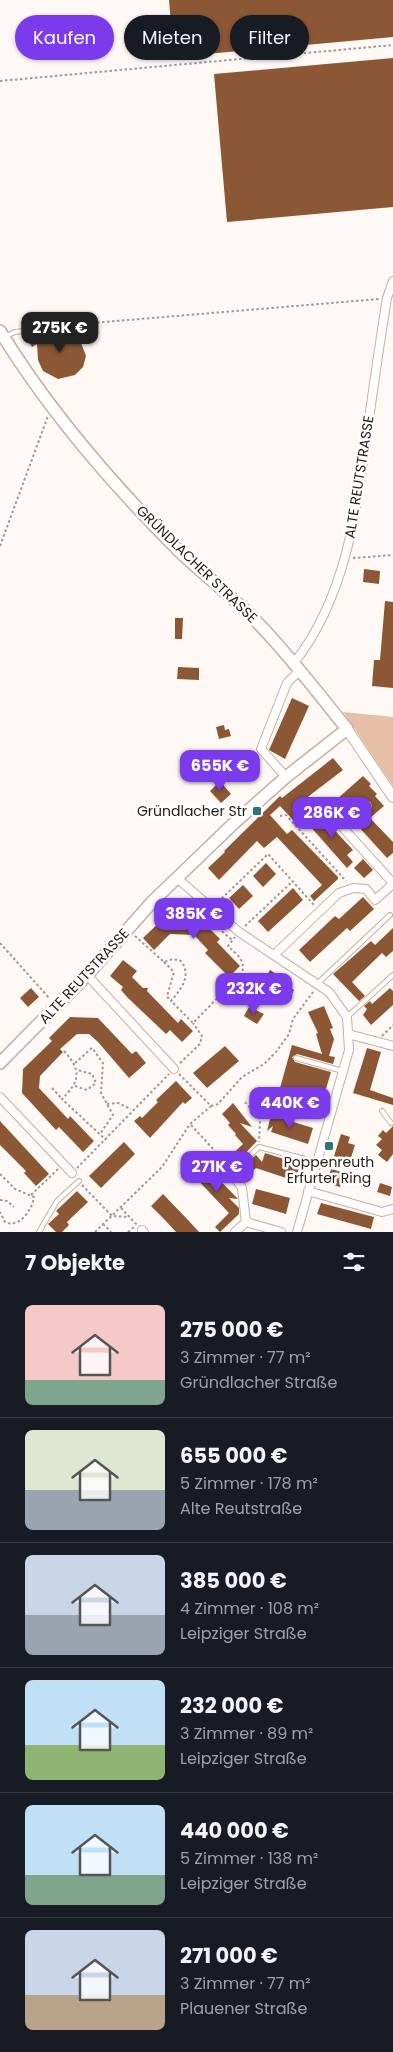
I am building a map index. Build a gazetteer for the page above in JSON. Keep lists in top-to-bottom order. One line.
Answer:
{"streets":{"main road":["ALTE REUTSTRASSE","GRÜNDLACHER STRASSE"]},"crossings":[["ALTE REUTSTRASSE","GRÜNDLACHER STRASSE"]],"places":{"transit":["Gründlacher Str","Poppenreuth Erfurter Ring"]},"page":{"chip":["Kaufen","Mieten","Filter"],"price":["275K €","655K €","286K €","385K €","232K €","440K €","271K €"],"heading":"7 Objekte","list":[{"name":"275 000 €","note":"3 Zimmer · 77 m² · Gründlacher Straße"},{"name":"655 000 €","note":"5 Zimmer · 178 m² · Alte Reutstraße"},{"name":"385 000 €","note":"4 Zimmer · 108 m² · Leipziger Straße"},{"name":"232 000 €","note":"3 Zimmer · 89 m² · Leipziger Straße"},{"name":"440 000 €","note":"5 Zimmer · 138 m² · Leipziger Straße"},{"name":"271 000 €","note":"3 Zimmer · 77 m² · Plauener Straße"}]}}
